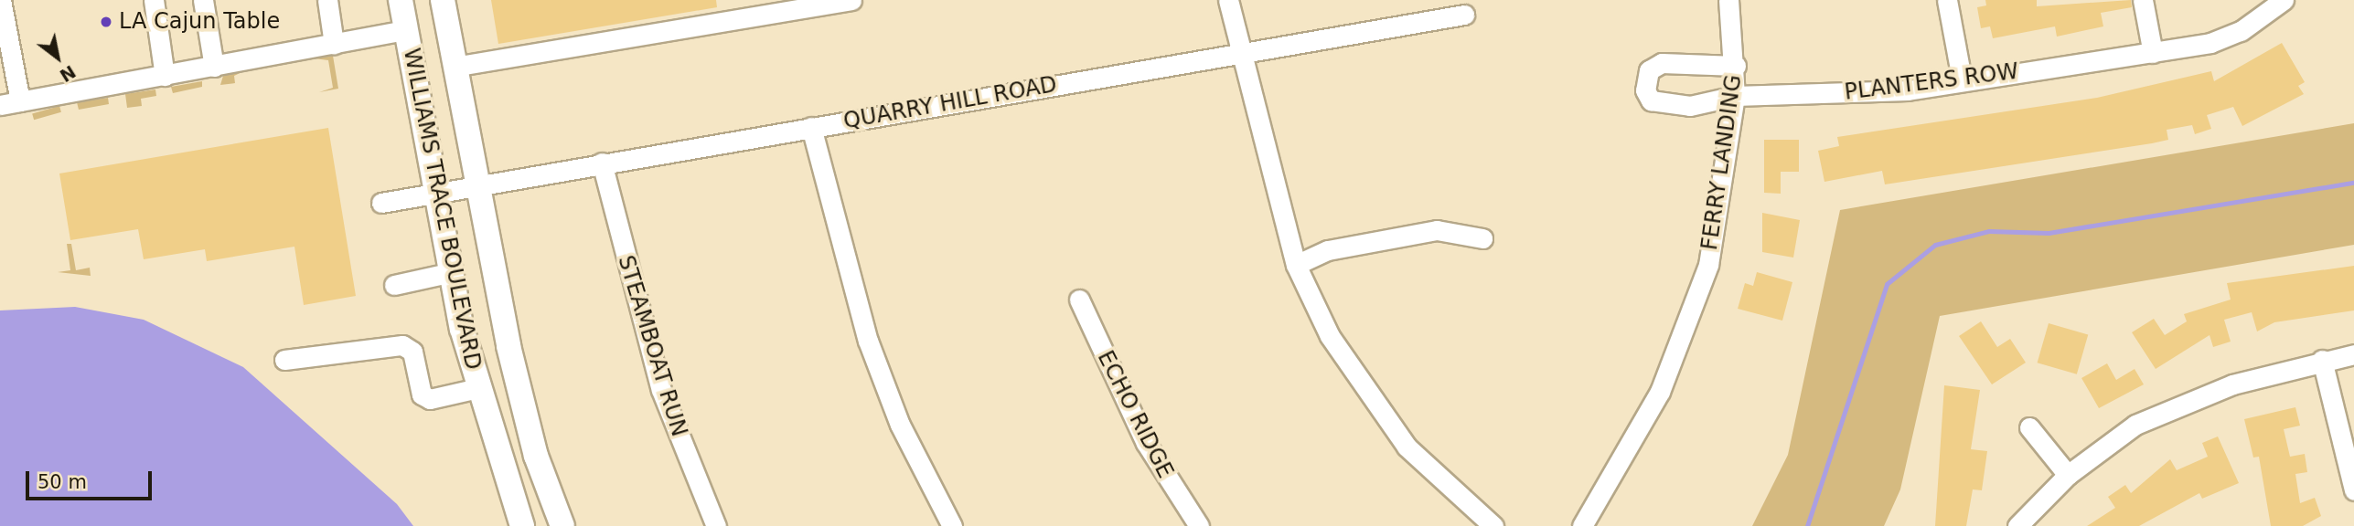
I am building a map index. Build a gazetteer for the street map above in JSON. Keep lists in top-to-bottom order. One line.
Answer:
{"streets":{"main road":["WILLIAMS TRACE BOULEVARD"],"street":["PLANTERS ROW","QUARRY HILL ROAD","FERRY LANDING","STEAMBOAT RUN","ECHO RIDGE"]},"crossings":[["PLANTERS ROW","FERRY LANDING"],["QUARRY HILL ROAD","WILLIAMS TRACE BOULEVARD"],["QUARRY HILL ROAD","STEAMBOAT RUN"]],"places":["LA Cajun Table"],"scale_bar":"50 m","north":"bottom right"}
